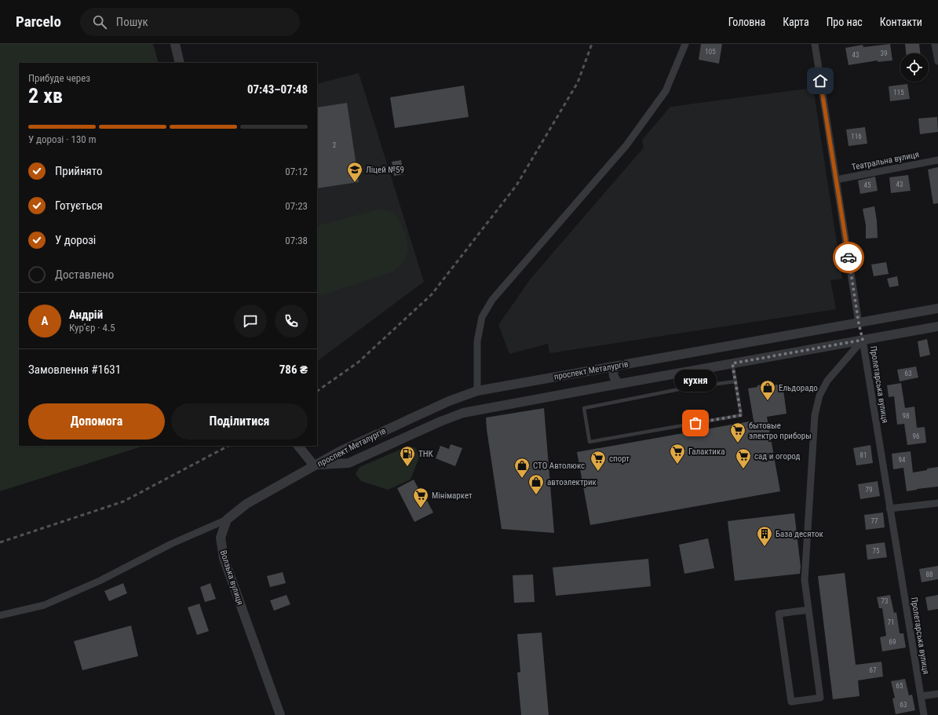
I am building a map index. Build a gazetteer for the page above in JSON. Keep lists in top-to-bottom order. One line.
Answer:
{"streets":{"street":["Театральна вулиця","проспект Металургів","Пролетарська вулиця","Волзька вулиця"]},"crossings":[["проспект Металургів","Пролетарська вулиця"]],"places":{"school or university":["Ліцей №59"],"shop":["Ельдорадо","СТО Автолюкс","автоэлектрик"],"other":["кухня"],"supermarket":["бытовые электро приборы","Галактика","сад и огород","спорт","Мінімаркет"],"fuel station":["ТНК"],"building":["База десяток"]},"house_numbers":["105","39","43","115","116","2","43","45","63","98","96","81","94","79","77","75","88","73","71","69","67","65","63"],"page":{"header":"Parcelo","search":"Пошук","nav":["Головна","Карта","Про нас","Контакти"],"heading":["2 хв","Прибуде через","07:43–07:48"],"panel":["Андрій","Кур’єр · 4.5","Замовлення #1631","786 ₴"],"bar":"У дорозі · 130 m","list":[["Прийнято","07:12"],["Готується","07:23"],["У дорозі","07:38"],"Доставлено"],"round":"А","bubble":"кухня","buttons":["Допомога","Поділитися"]}}
